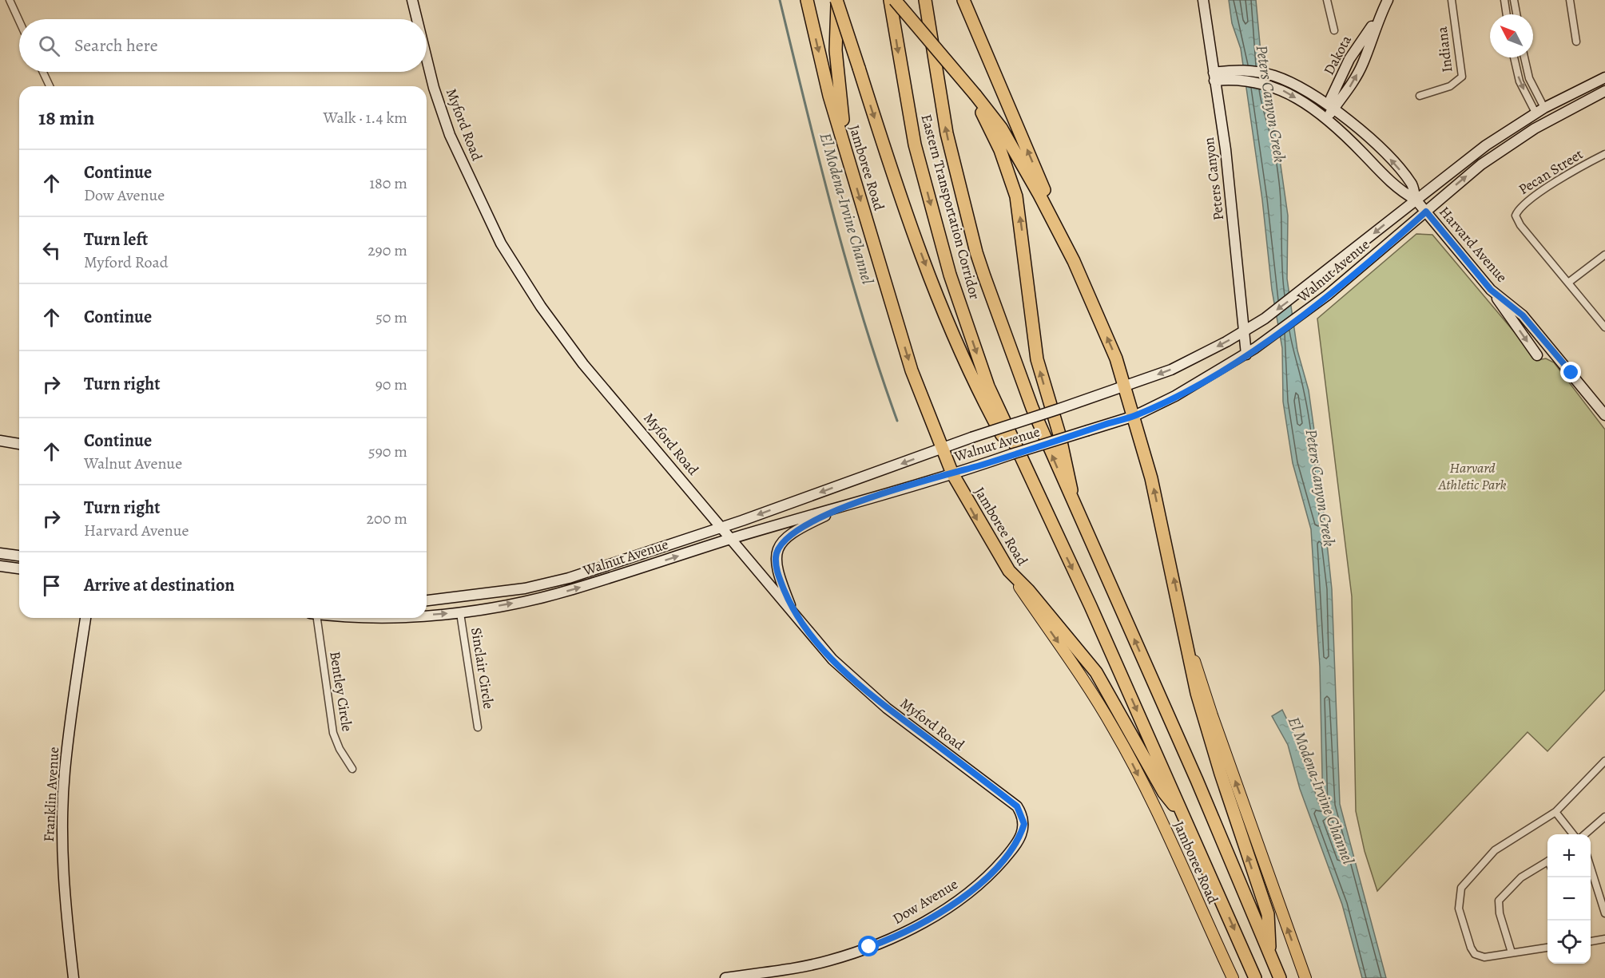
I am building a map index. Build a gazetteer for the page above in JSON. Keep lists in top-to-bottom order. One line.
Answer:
{"streets":{"highway":["Jamboree Road","Eastern Transportation Corridor"],"main road":["Dakota","Myford Road","Peters Canyon","Harvard Avenue","Walnut Avenue","Franklin Avenue","Dow Avenue"],"street":["Indiana","Pecan Street","Sinclair Circle","Bentley Circle"]},"crossings":[["Dakota","Harvard Avenue"],["Myford Road","Walnut Avenue"],["Myford Road","Dow Avenue"],["Jamboree Road","Eastern Transportation Corridor"],["Jamboree Road","Walnut Avenue"],["Peters Canyon","Harvard Avenue"],["Peters Canyon","Walnut Avenue"],["Harvard Avenue","Walnut Avenue"],["Walnut Avenue","Sinclair Circle"]],"water":["Peters Canyon Creek","El Modena-Irvine Channel"],"parks":["Harvard Athletic Park"],"north":"top left","page":{"search":"Search here","heading":["18 min","Walk · 1.4 km"],"list":[["Continue","Dow Avenue","180 m"],["Turn left","Myford Road","290 m"],["Continue","50 m"],["Turn right","90 m"],["Continue","Walnut Avenue","590 m"],["Turn right","Harvard Avenue","200 m"],"Arrive at destination"],"map_buttons":["+","−"]}}
